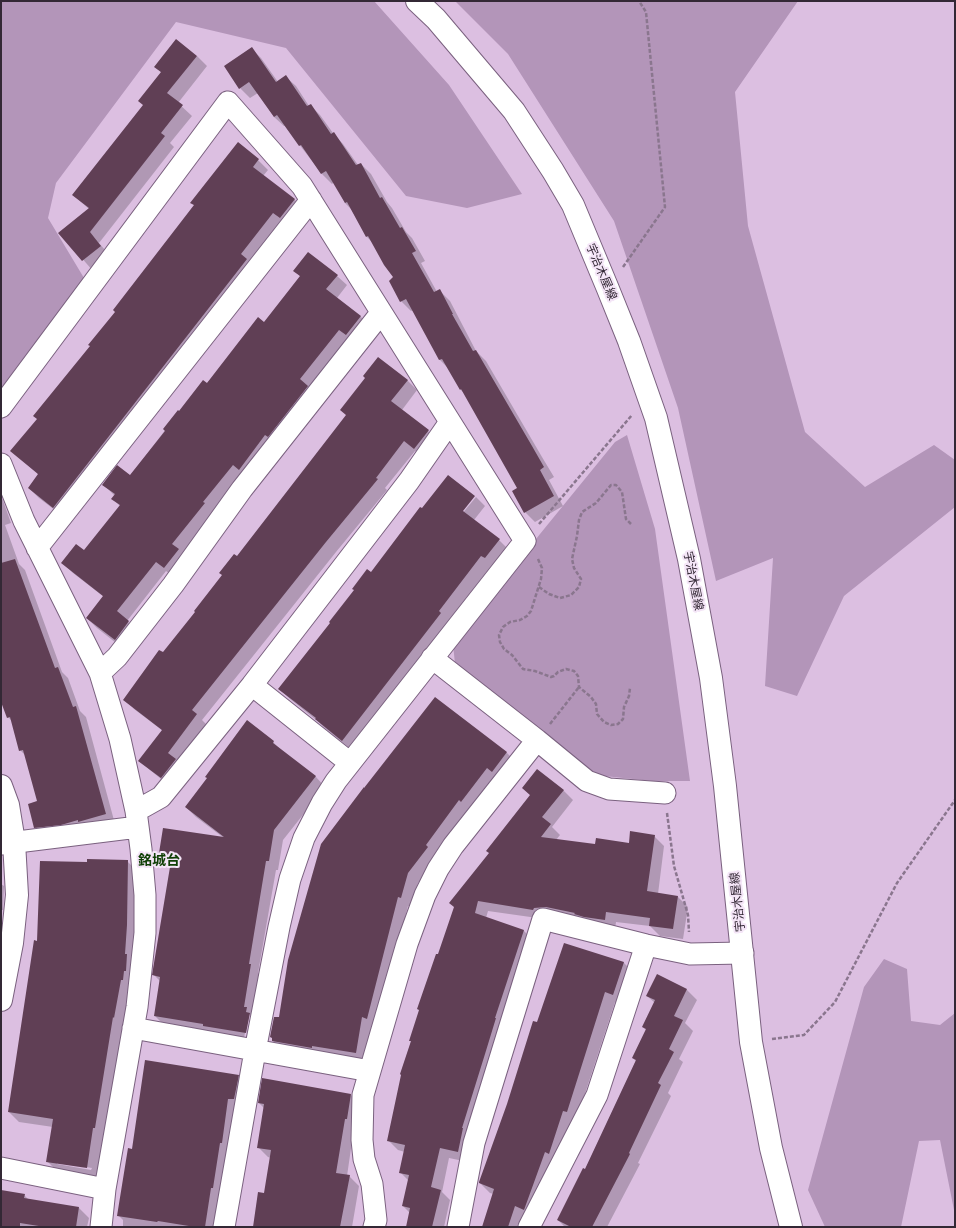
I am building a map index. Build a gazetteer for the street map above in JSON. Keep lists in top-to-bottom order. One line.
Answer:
{"streets":{"main road":["宇治木屋線"]},"districts":["銘城台"]}
